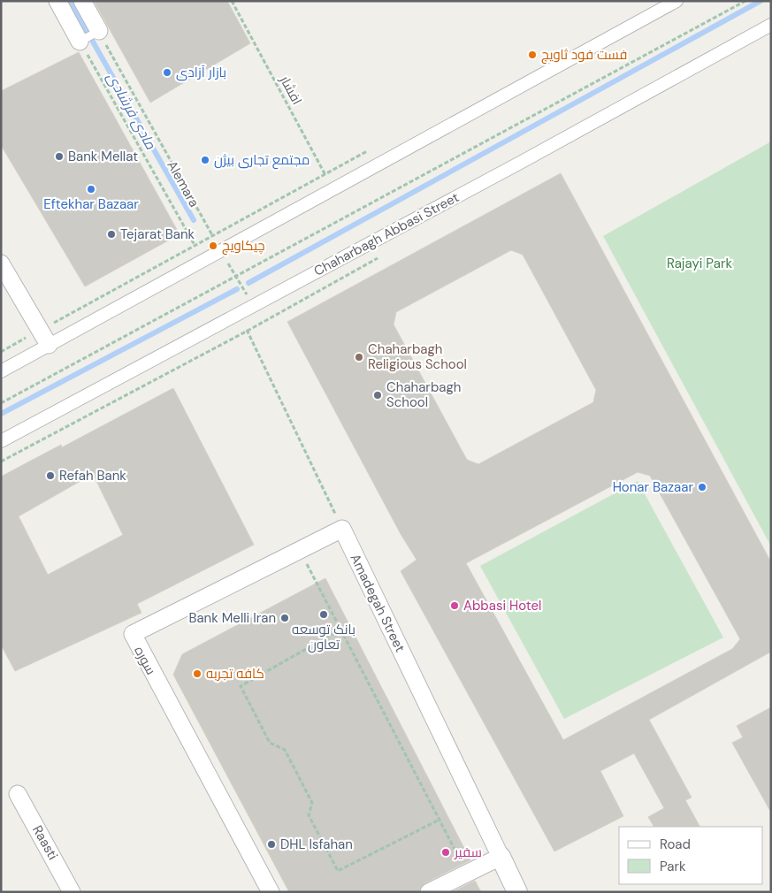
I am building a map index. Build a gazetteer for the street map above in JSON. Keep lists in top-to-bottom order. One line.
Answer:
{"streets":{"street":["Chaharbagh Abbasi Street","Amadegah Street","سوره","Raasti"],"path":["افشار","Alemara"]},"crossings":[["Alemara","Chaharbagh Abbasi Street"],["Amadegah Street","سوره"]],"water":["مادی فرشادی"],"parks":["Rajayi Park"],"places":["فست فود ثاویچ","بازار آزادی","Bank Mellat","مجتمع تجاری بیژن","Eftekhar Bazaar","Tejarat Bank","چیکاویچ","Chaharbagh Religious School","Chaharbagh School","Refah Bank","Honar Bazaar","Abbasi Hotel","بانک توسعه تعاون","Bank Melli Iran","کافه تجربه","DHL Isfahan","سفیر"],"legend":["Road","Park"]}
